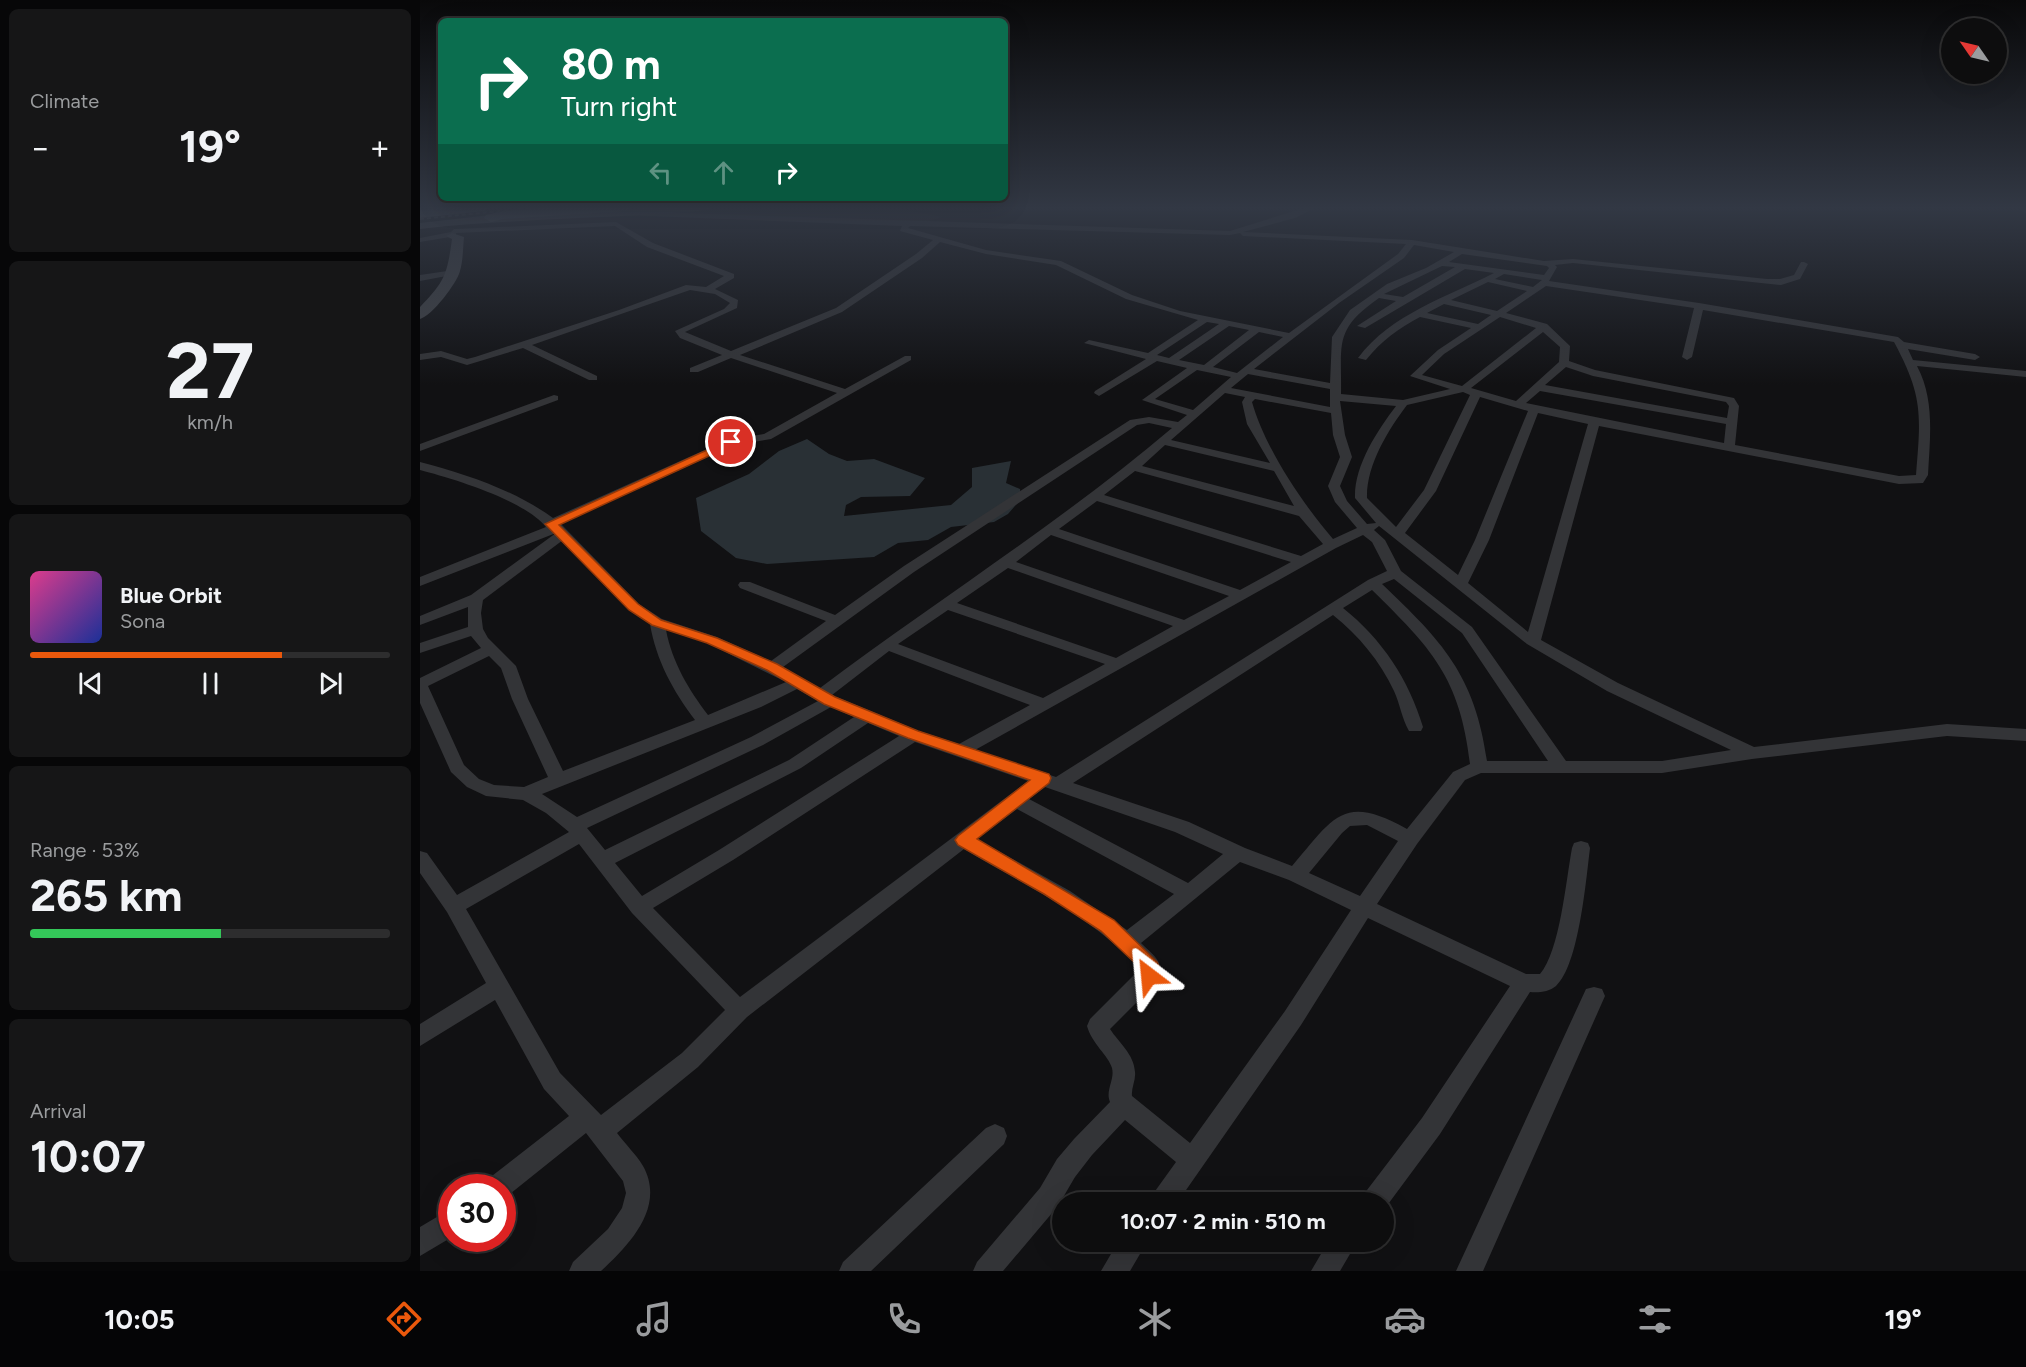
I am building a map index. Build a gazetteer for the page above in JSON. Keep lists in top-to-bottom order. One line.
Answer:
{"north":"top left","page":{"tile":["Climate",["27","km/h"],["Range · 53%","265 km"],["Arrival","10:07"]],"turn":["80 m","Turn right"],"heat":["−","19°","+"],"song":["Blue Orbit","Sona"],"limit":"30","trip":"10:07 · 2 min · 510 m","tabs":["10:05","19°"]}}
